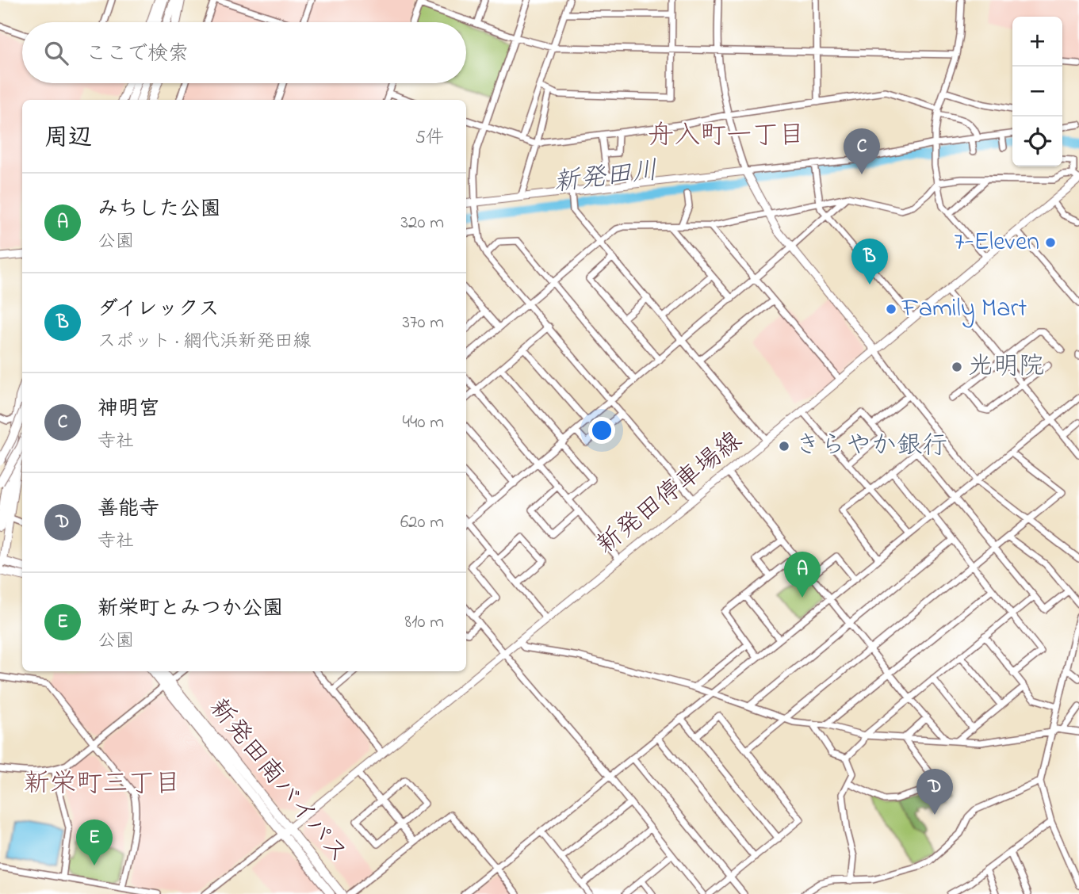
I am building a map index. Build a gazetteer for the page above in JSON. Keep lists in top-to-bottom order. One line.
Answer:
{"streets":{"highway":["新発田南バイパス"],"main road":["新発田停車場線"]},"crossings":[["新発田停車場線","新発田南バイパス"]],"districts":["舟入町一丁目","新栄町三丁目"],"water":["新発田川"],"places":["7-Eleven","Family Mart","光明院","きらやか銀行"],"page":{"map_buttons":["+","−"],"search":"ここで検索","heading":["周辺","5件"],"pins":["C","B","A","D","E"],"list":[{"mark":"A","name":"みちした公園","note":"公園","value":"320 m"},{"mark":"B","name":"ダイレックス","note":"スポット · 網代浜新発田線","value":"370 m"},{"mark":"C","name":"神明宮","note":"寺社","value":"440 m"},{"mark":"D","name":"善能寺","note":"寺社","value":"620 m"},{"mark":"E","name":"新栄町とみつか公園","note":"公園","value":"810 m"}]}}
